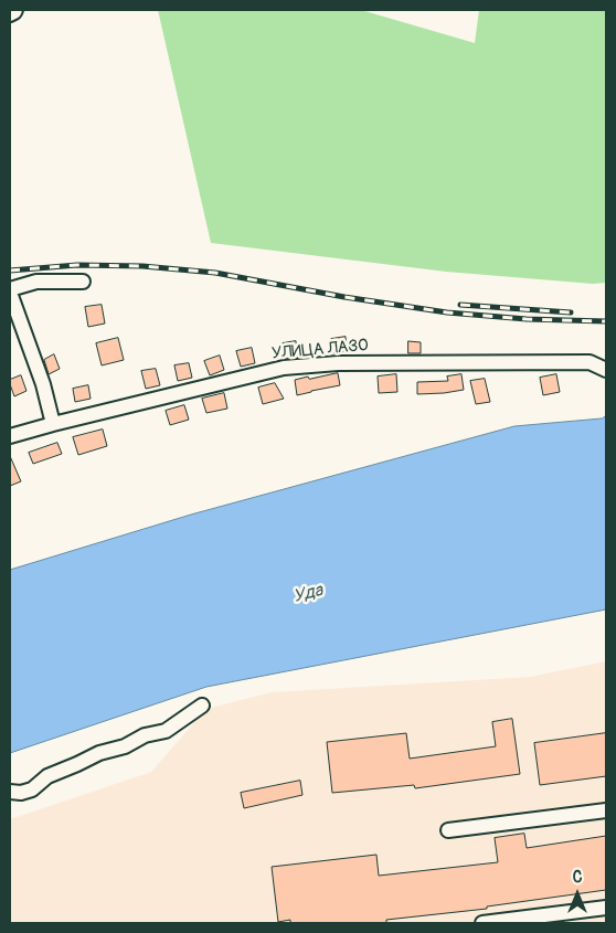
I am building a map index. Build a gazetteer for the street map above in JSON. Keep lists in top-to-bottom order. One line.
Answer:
{"streets":{"street":["УЛИЦА ЛАЗО"]},"water":["Уда"],"north":"top"}
